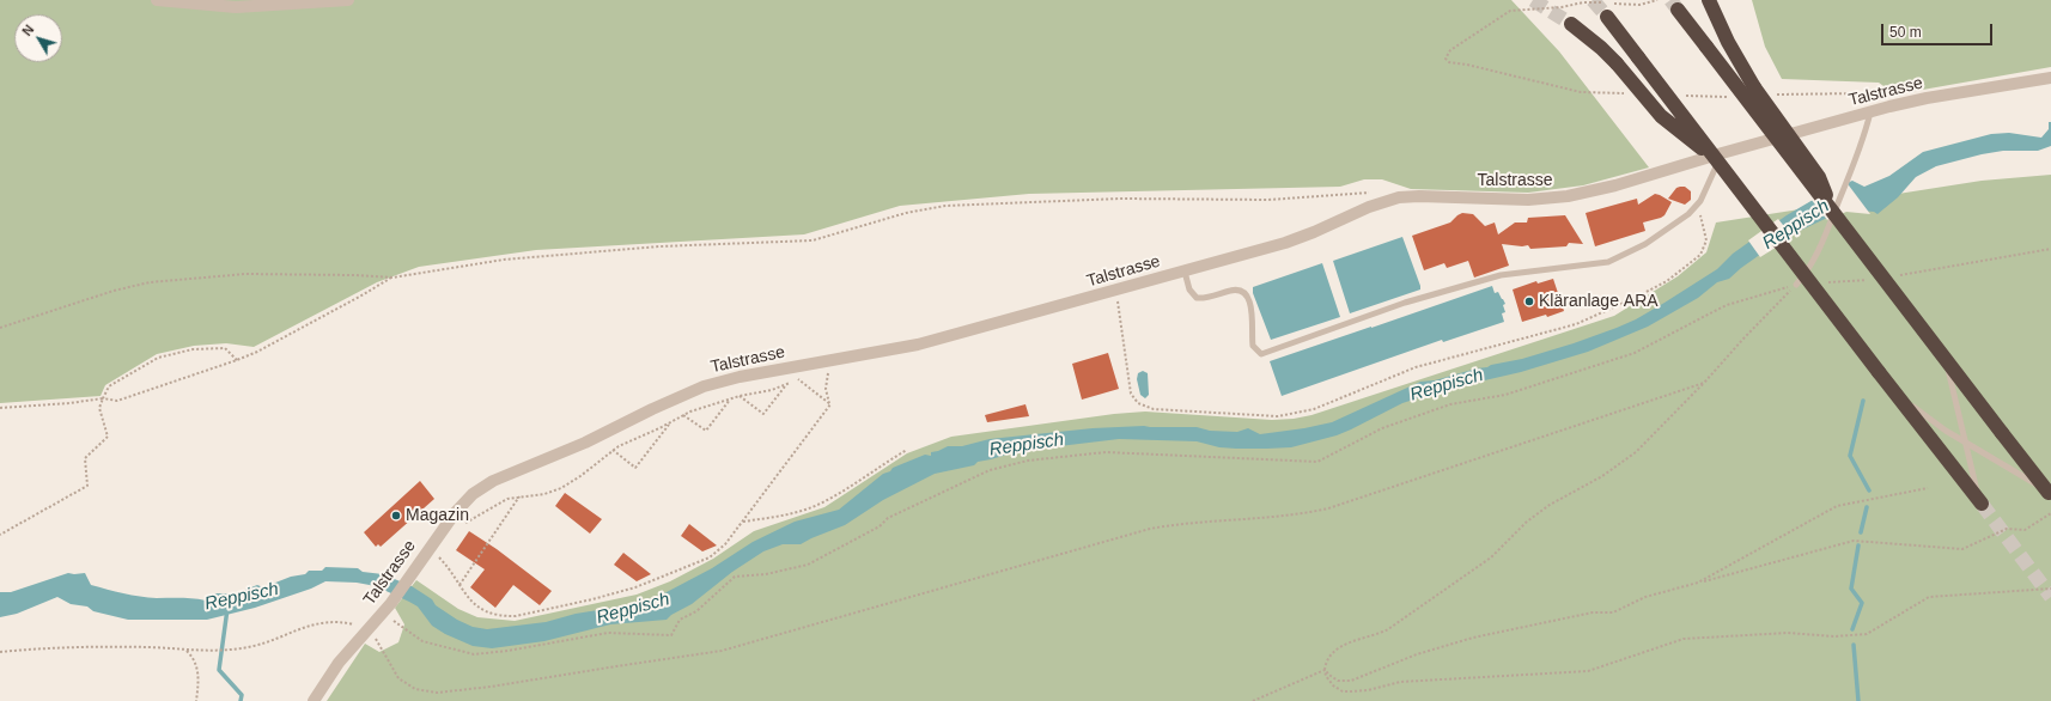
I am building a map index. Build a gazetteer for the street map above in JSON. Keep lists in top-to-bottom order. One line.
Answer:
{"streets":{"street":["Talstrasse"]},"water":["Reppisch"],"places":["Kläranlage ARA","Magazin"],"scale_bar":"50 m","north":"top left"}
